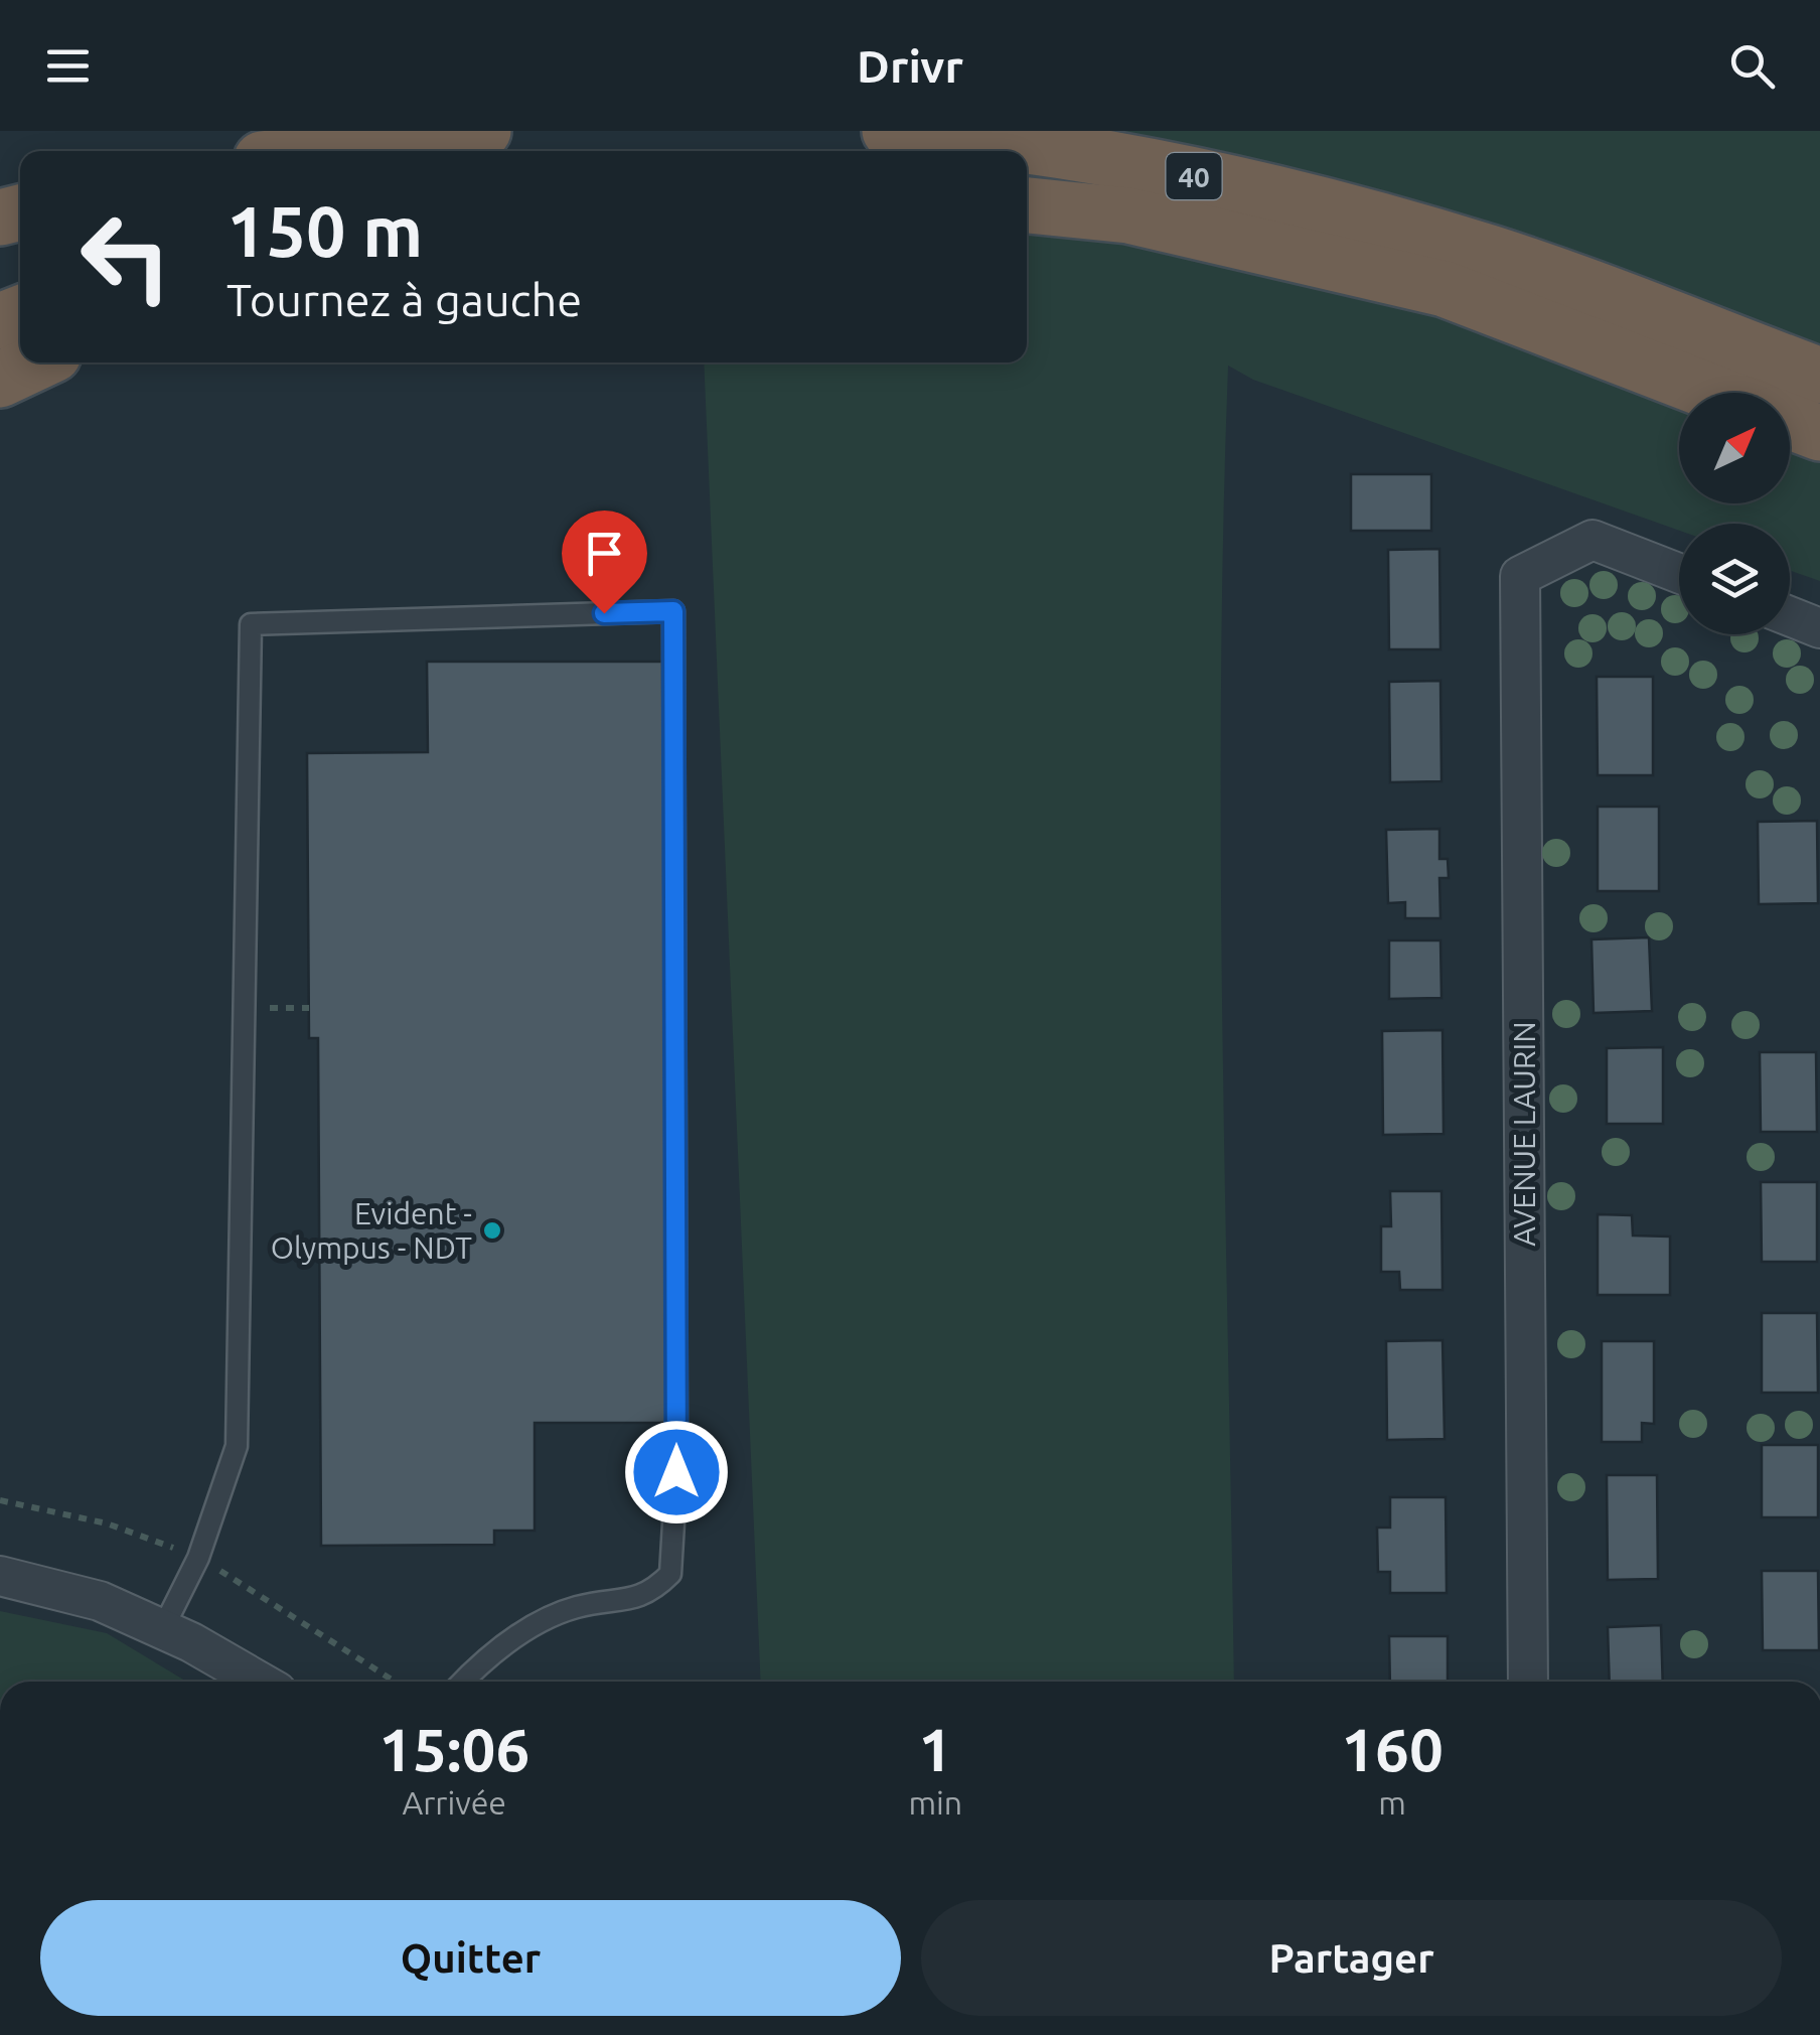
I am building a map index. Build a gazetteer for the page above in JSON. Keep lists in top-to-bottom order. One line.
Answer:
{"streets":{"highway":["40"],"street":["AVENUE LAURIN"]},"places":["Evident - Olympus - NDT"],"north":"top right","page":{"header":"Drivr","turn":["150 m","Tournez à gauche"],"eta":["15:06","Arrivée","1","min","160","m"],"buttons":["Quitter","Partager"]}}
